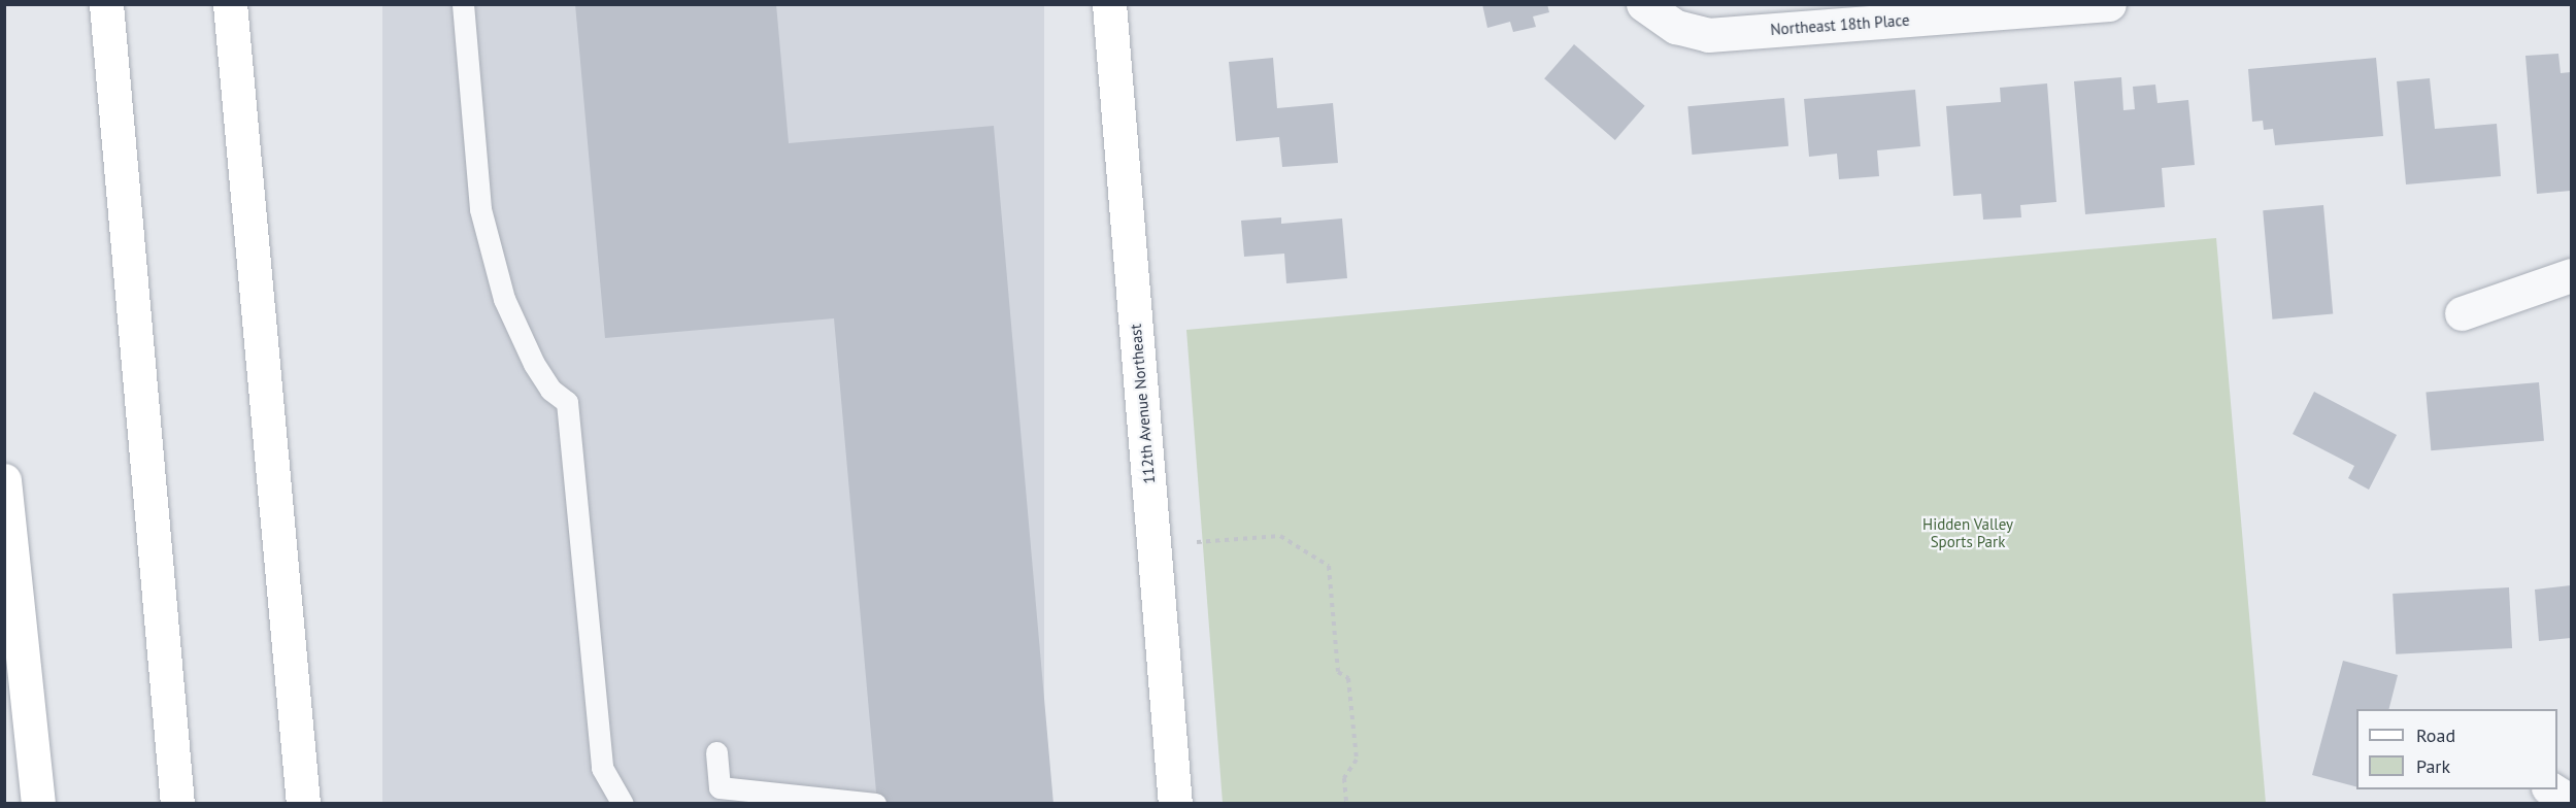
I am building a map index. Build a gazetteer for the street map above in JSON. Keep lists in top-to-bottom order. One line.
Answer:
{"streets":{"main road":["112th Avenue Northeast"],"street":["Northeast 18th Place"]},"parks":["Hidden Valley Sports Park"],"legend":["Road","Park"]}
